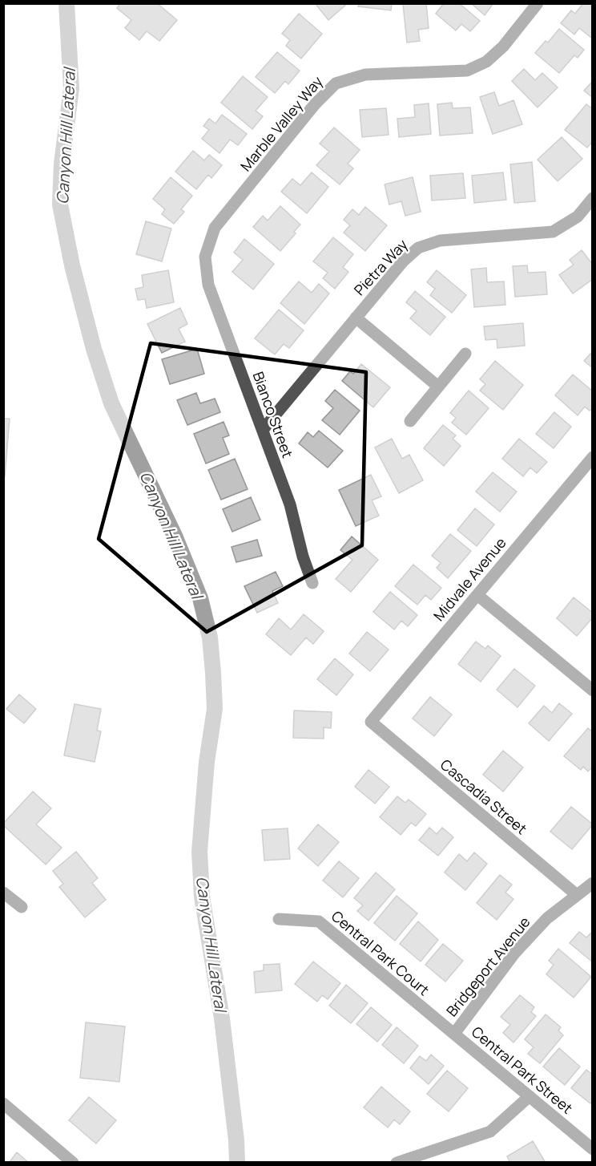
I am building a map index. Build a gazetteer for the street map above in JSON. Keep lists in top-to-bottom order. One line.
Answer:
{"streets":{"street":["Marble Valley Way","Pietra Way","Bianco Street","Midvale Avenue","Cascadia Street","Central Park Court","Bridgeport Avenue","Central Park Street"]},"crossings":[["Marble Valley Way","Bianco Street"],["Pietra Way","Bianco Street"],["Midvale Avenue","Cascadia Street"],["Cascadia Street","Bridgeport Avenue"],["Central Park Court","Bridgeport Avenue"],["Central Park Court","Central Park Street"],["Bridgeport Avenue","Central Park Street"]],"water":["Canyon Hill Lateral"]}
